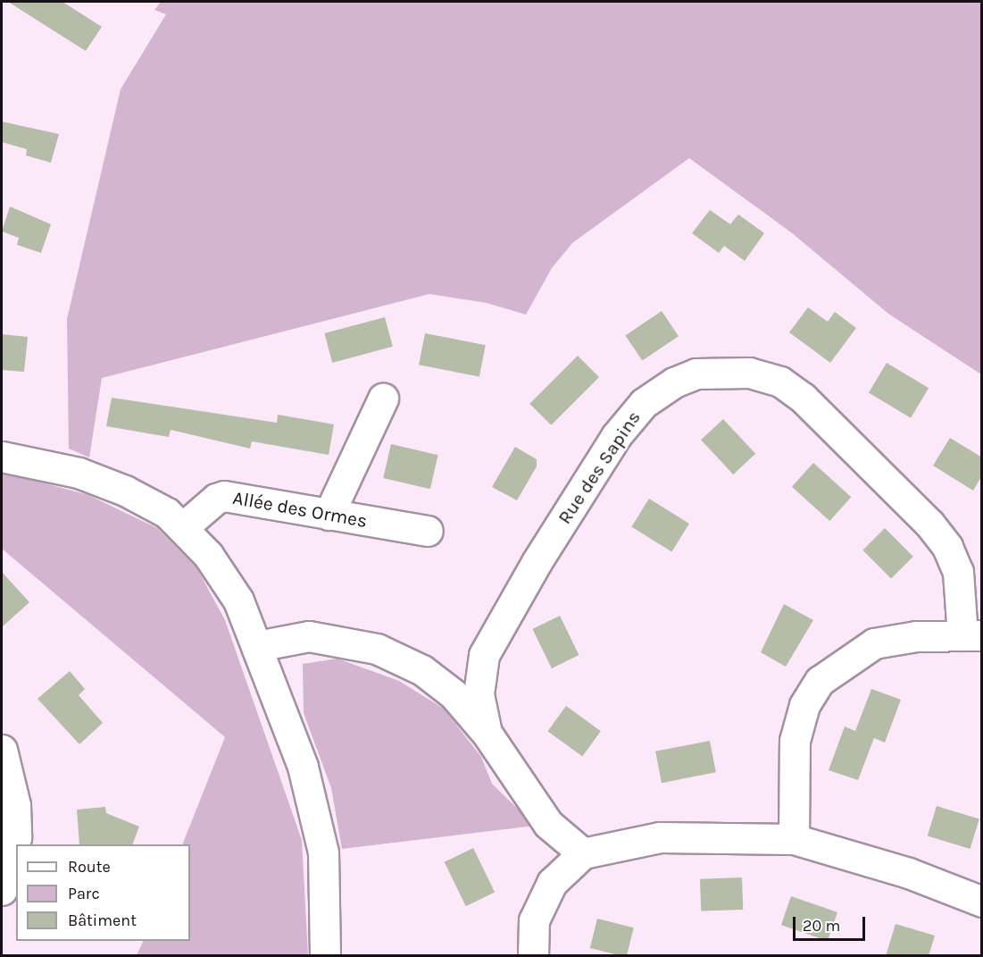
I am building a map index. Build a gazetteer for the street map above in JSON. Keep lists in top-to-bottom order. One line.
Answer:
{"streets":{"street":["Rue des Sapins","Allée des Ormes"]},"legend":["Route","Parc","Bâtiment"],"scale_bar":"20 m"}
